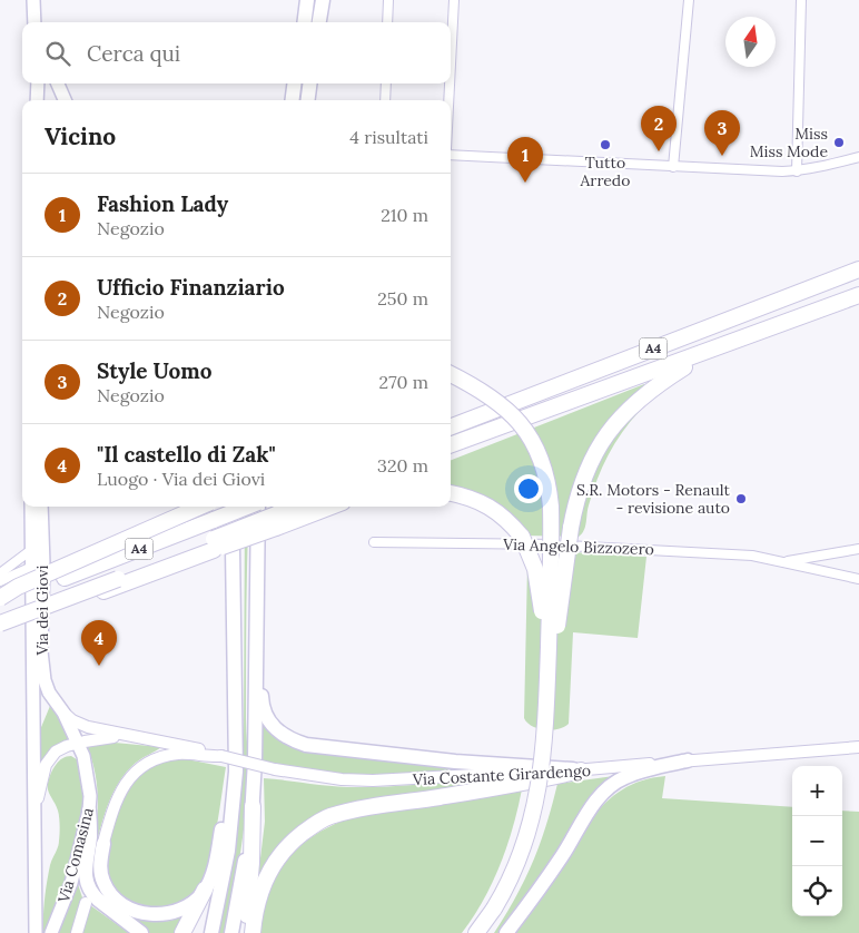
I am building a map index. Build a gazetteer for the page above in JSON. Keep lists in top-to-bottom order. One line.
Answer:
{"streets":{"highway":["A4"],"main road":["Via dei Giovi","Via Comasina"],"street":["Via Angelo Bizzozero","Via Costante Girardengo"]},"crossings":[["Via dei Giovi","Via Costante Girardengo"],["Via dei Giovi","Via Comasina"],["Via Costante Girardengo","Via Comasina"]],"places":["Miss Miss Mode","Tutto Arredo","S.R. Motors - Renault - revisione auto"],"north":"top","page":{"search":"Cerca qui","heading":["Vicino","4 risultati"],"pins":["2","3","1","4"],"list":[{"mark":"1","name":"Fashion Lady","note":"Negozio","value":"210 m"},{"mark":"2","name":"Ufficio Finanziario","note":"Negozio","value":"250 m"},{"mark":"3","name":"Style Uomo","note":"Negozio","value":"270 m"},{"mark":"4","name":"\"Il castello di Zak\"","note":"Luogo · Via dei Giovi","value":"320 m"}],"map_buttons":["+","−"]}}
